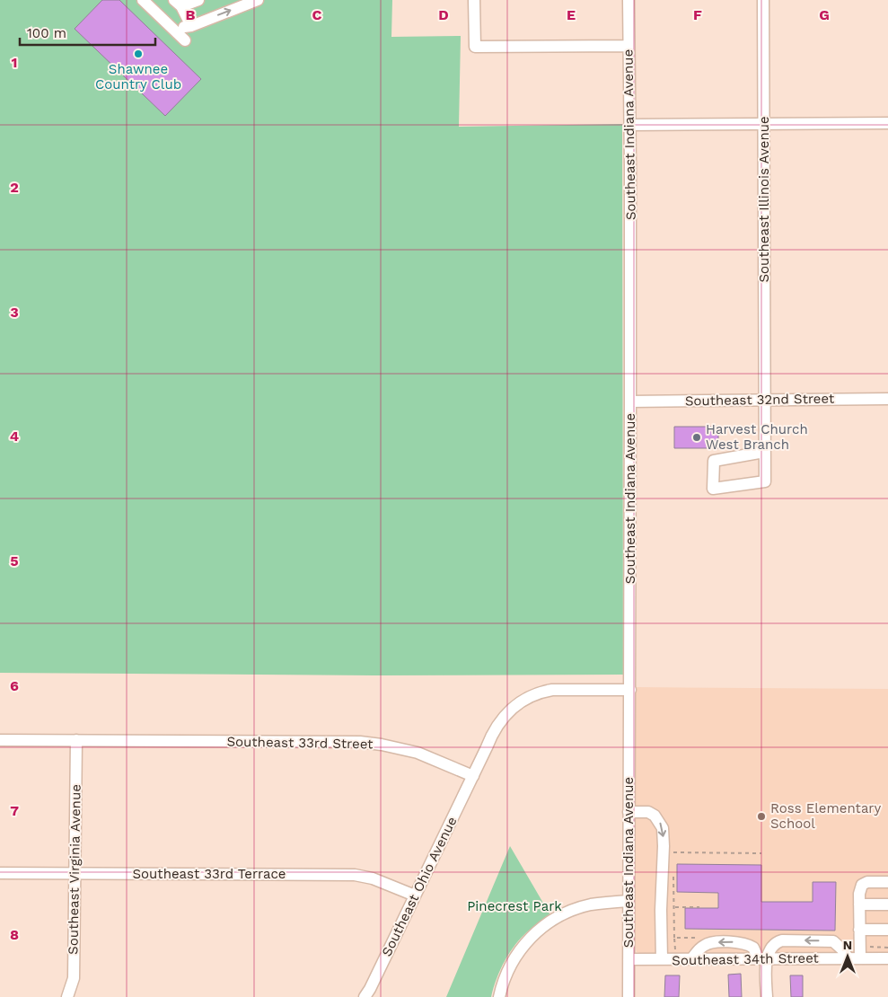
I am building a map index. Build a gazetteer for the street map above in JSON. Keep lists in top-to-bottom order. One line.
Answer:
{"streets":{"street":["Southeast Indiana Avenue","Southeast Illinois Avenue","Southeast 32nd Street","Southeast 33rd Street","Southeast Virginia Avenue","Southeast 33rd Terrace","Southeast Ohio Avenue","Southeast 34th Street"]},"crossings":[["Southeast Indiana Avenue","Southeast 32nd Street"],["Southeast Indiana Avenue","Southeast 34th Street"],["Southeast Illinois Avenue","Southeast 32nd Street"],["Southeast 33rd Street","Southeast Virginia Avenue"],["Southeast 33rd Street","Southeast Ohio Avenue"],["Southeast Virginia Avenue","Southeast 33rd Terrace"],["Southeast 33rd Terrace","Southeast Ohio Avenue"]],"parks":["Pinecrest Park"],"places":["Shawnee Country Club","Harvest Church West Branch","Ross Elementary School"],"scale_bar":"100 m","north":"top","grid":{"columns":["B","C","D","E","F","G"],"rows":["1","2","3","4","5","6","7","8"]}}
